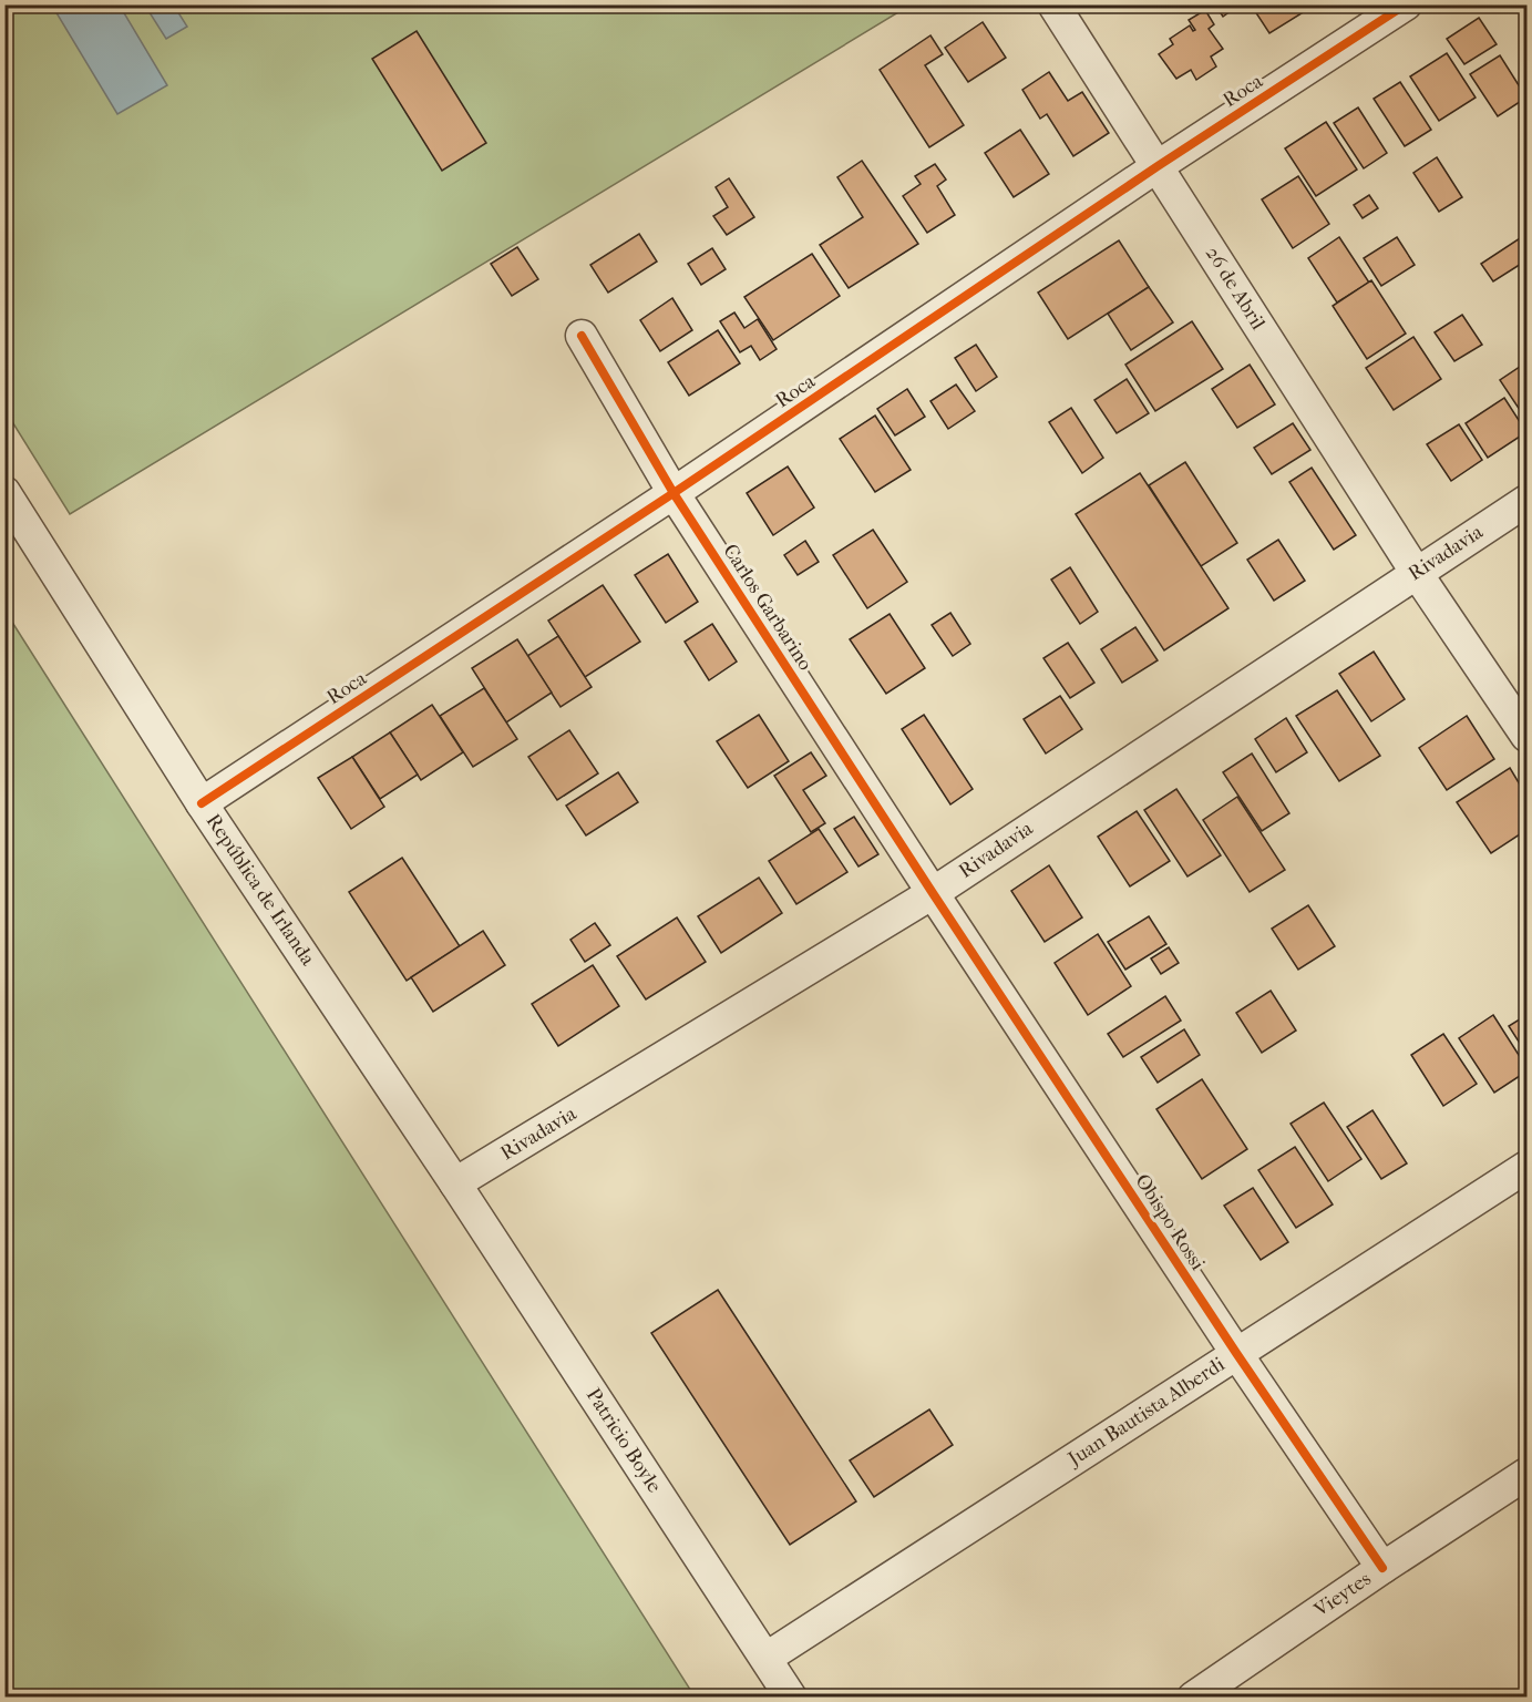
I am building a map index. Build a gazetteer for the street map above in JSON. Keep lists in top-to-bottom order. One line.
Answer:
{"streets":{"street":["Roca","26 de Abril","Rivadavia","Carlos Garbarino","República de Irlanda","Obispo Rossi","Juan Bautista Alberdi","Patricio Boyle","Vieytes"]},"crossings":[["Roca","26 de Abril"],["Roca","Carlos Garbarino"],["Roca","República de Irlanda"],["26 de Abril","Rivadavia"],["Rivadavia","Carlos Garbarino"],["Rivadavia","República de Irlanda"],["Rivadavia","Obispo Rossi"],["Rivadavia","Patricio Boyle"],["Carlos Garbarino","Obispo Rossi"],["República de Irlanda","Patricio Boyle"],["Obispo Rossi","Juan Bautista Alberdi"],["Obispo Rossi","Vieytes"],["Juan Bautista Alberdi","Patricio Boyle"]]}
